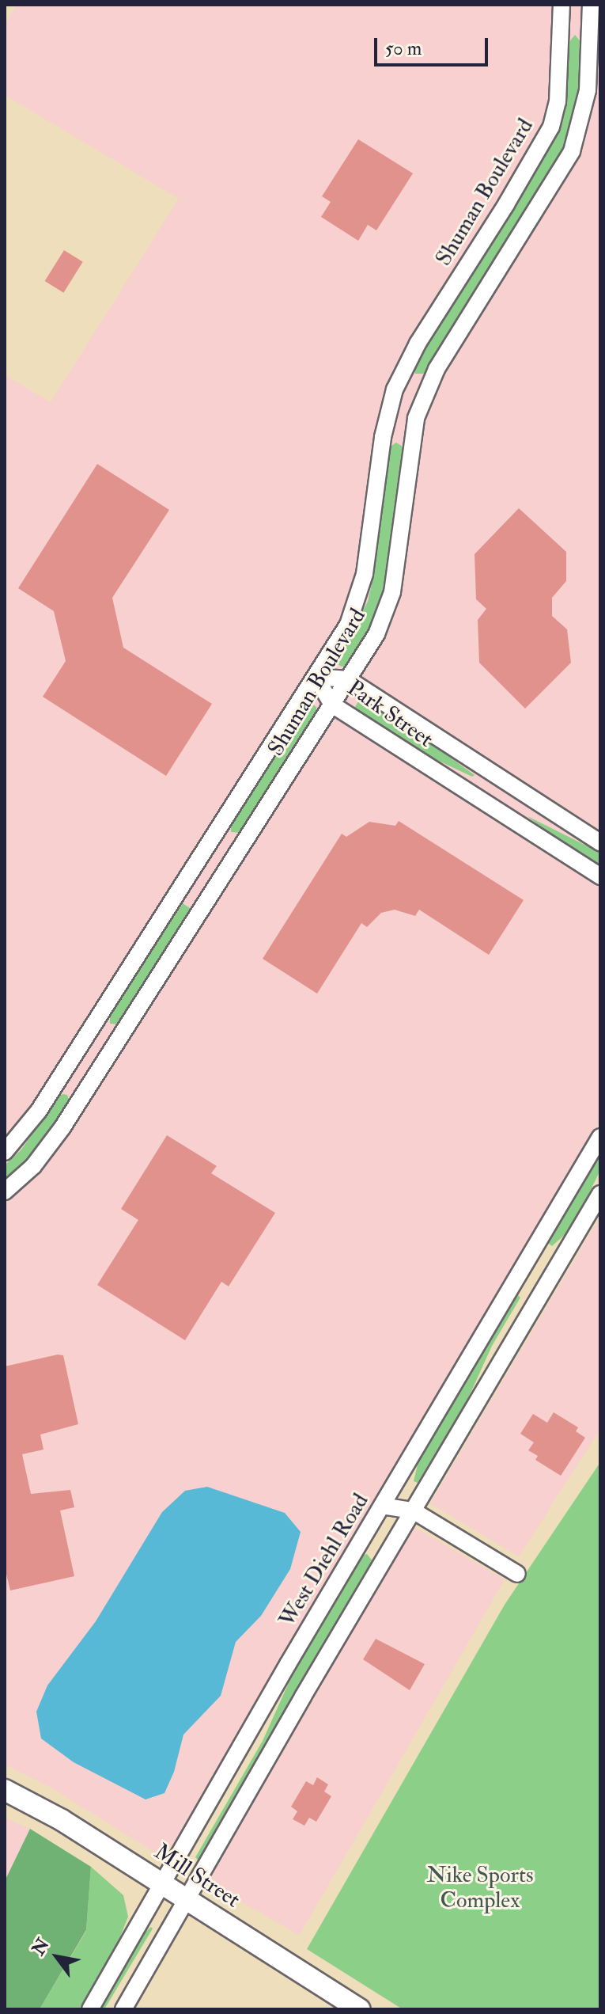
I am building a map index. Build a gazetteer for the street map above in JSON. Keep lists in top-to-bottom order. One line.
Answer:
{"streets":{"main road":["Mill Street"],"street":["Shuman Boulevard","Park Street","West Diehl Road"]},"crossings":[["Shuman Boulevard","Park Street"],["West Diehl Road","Mill Street"]],"parks":["Nike Sports Complex"],"scale_bar":"50 m","north":"top left"}
